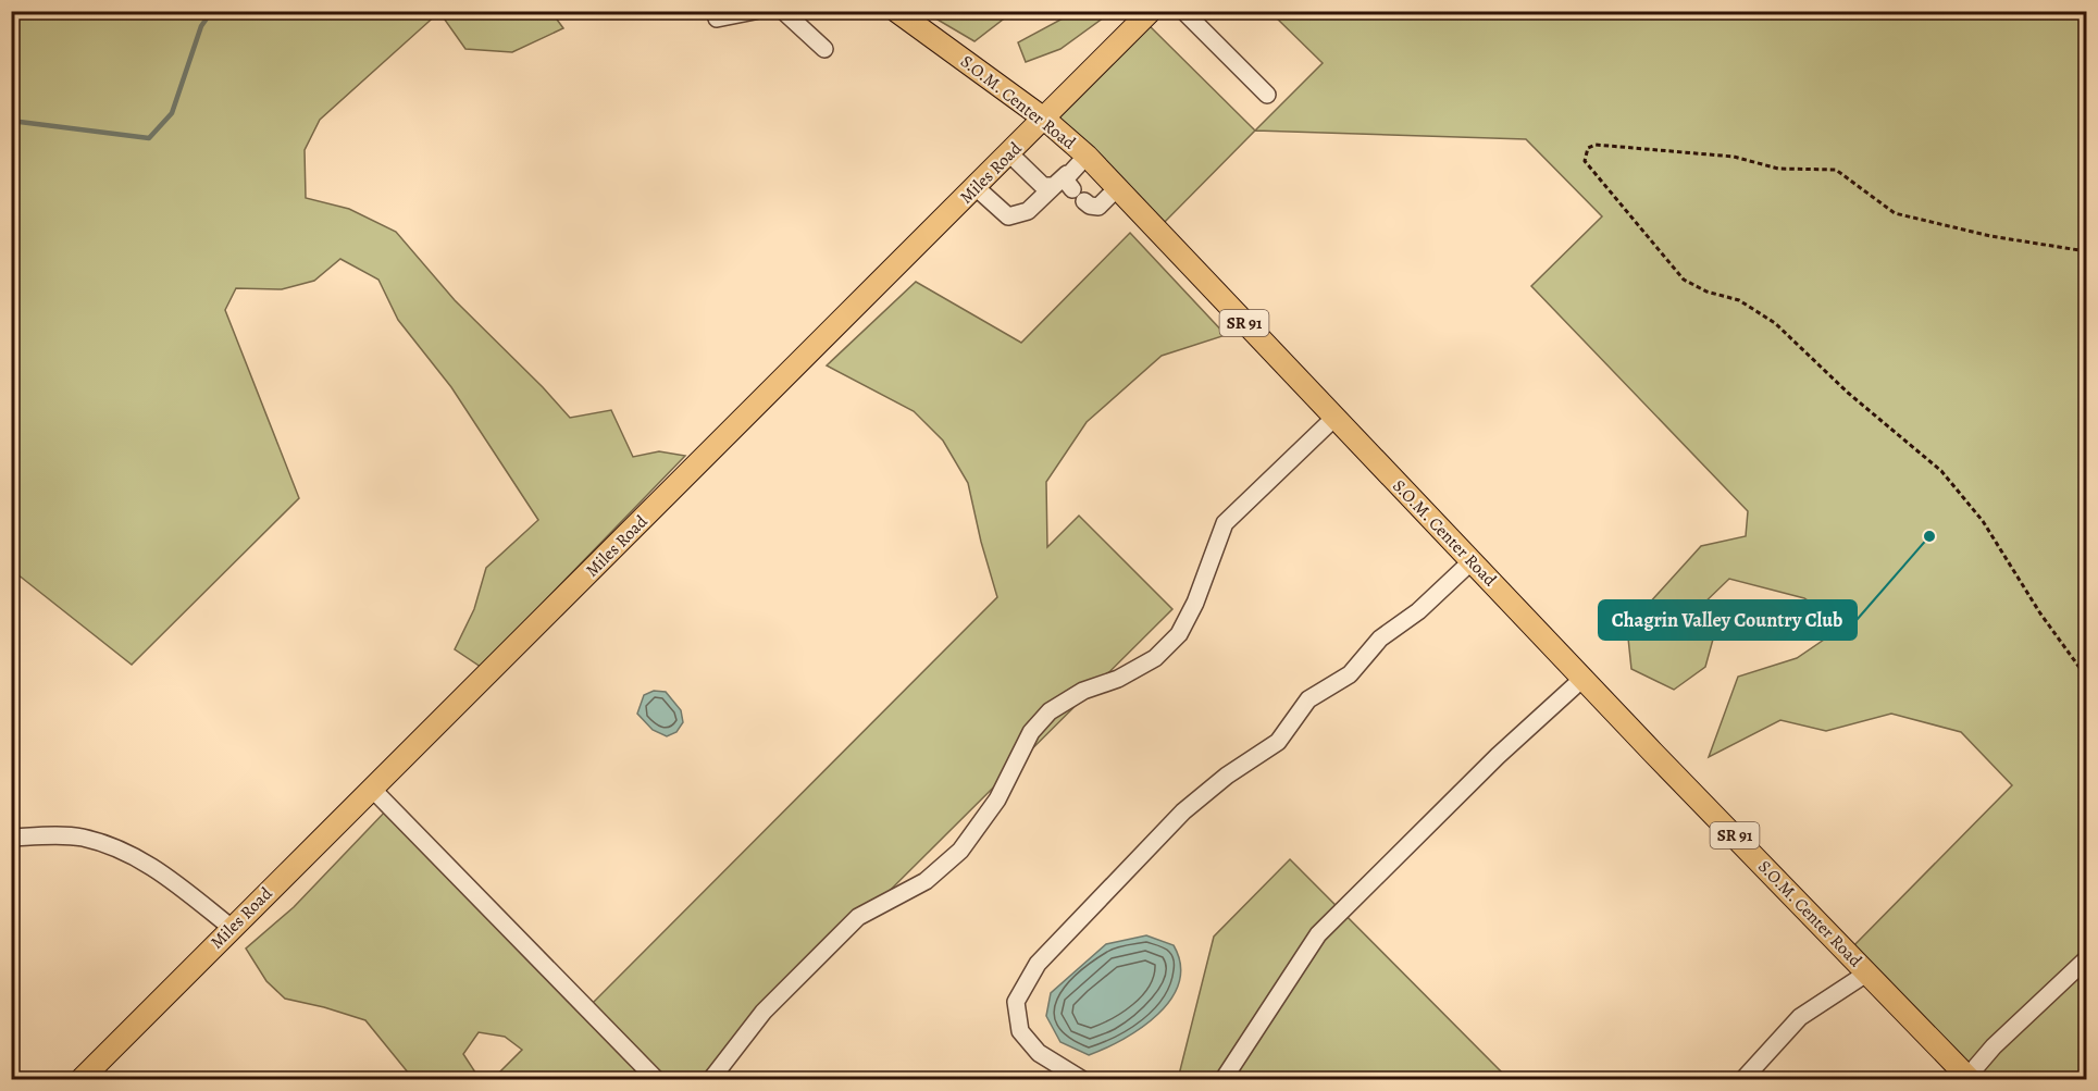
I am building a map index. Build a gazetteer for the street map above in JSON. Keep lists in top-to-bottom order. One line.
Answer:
{"streets":{"main road":["S.O.M. Center Road","Miles Road","SR 91"]},"crossings":[["S.O.M. Center Road","Miles Road"]],"places":["Chagrin Valley Country Club"]}
